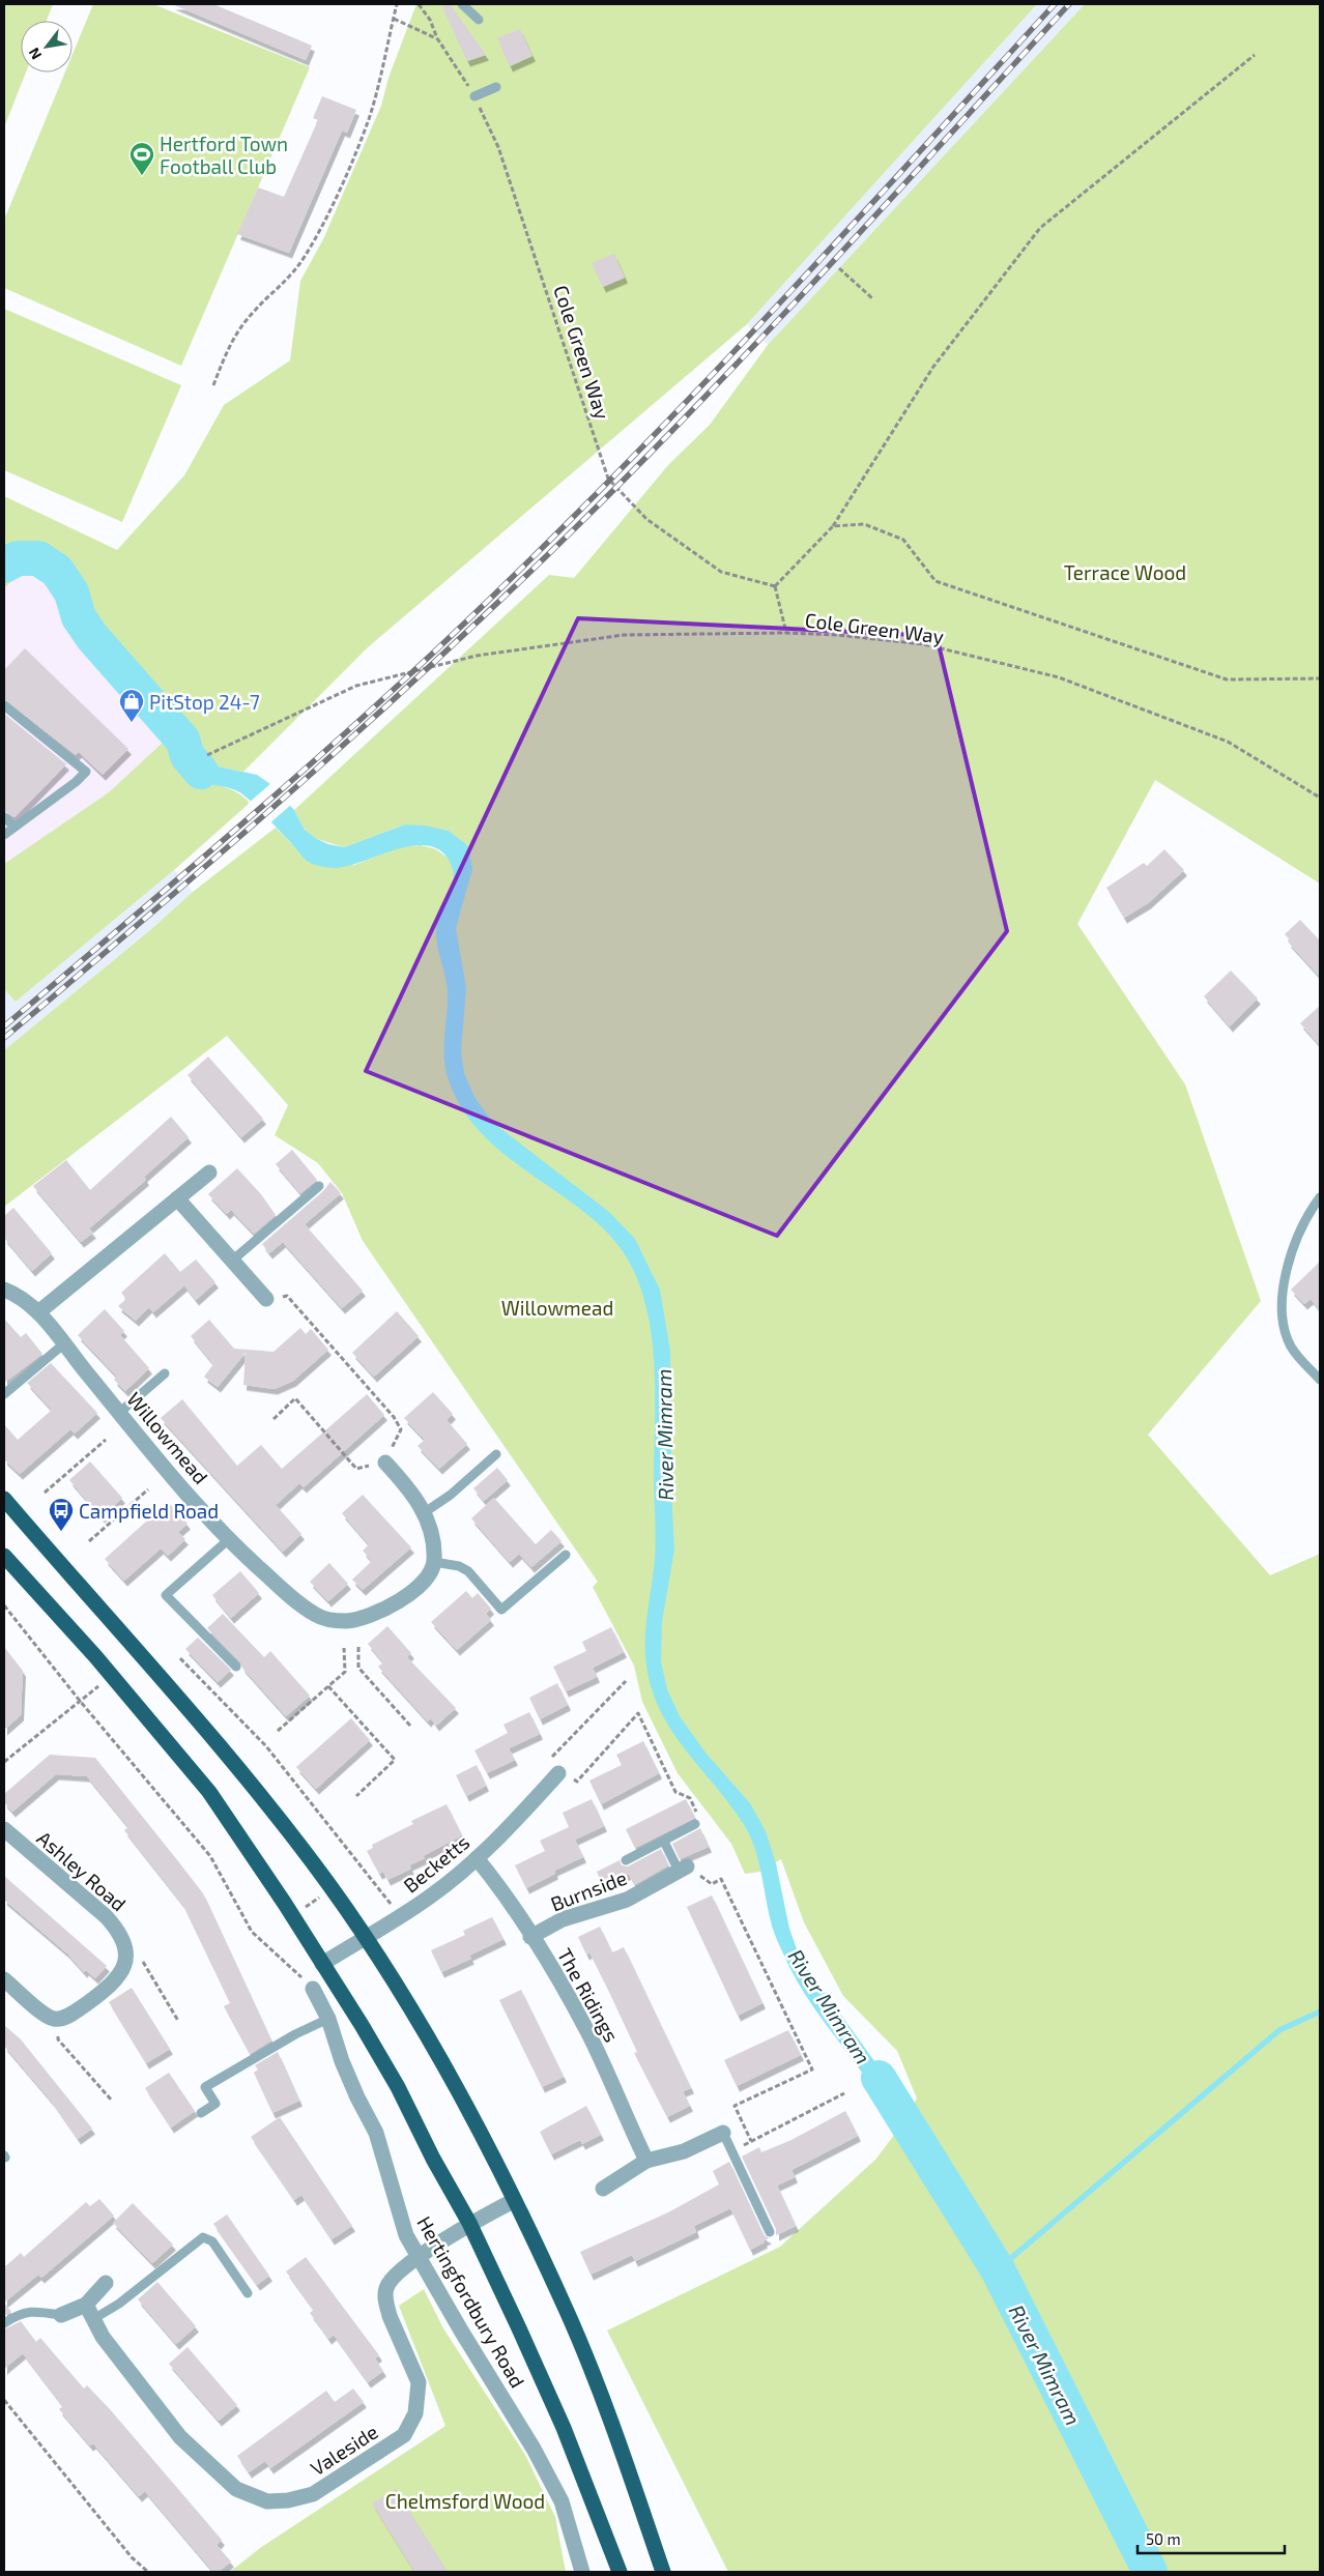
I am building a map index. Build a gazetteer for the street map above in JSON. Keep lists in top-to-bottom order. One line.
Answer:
{"streets":{"street":["Willowmead","Becketts","Ashley Road","Burnside","The Ridings","Hertingfordbury Road","Valeside"],"path":["Cole Green Way"]},"crossings":[["Becketts","The Ridings"],["Burnside","The Ridings"],["Hertingfordbury Road","Valeside"]],"water":["River Mimram"],"parks":["Terrace Wood","Willowmead","Chelmsford Wood"],"places":{"sports":["Hertford Town Football Club"],"shop":["PitStop 24-7"],"bus stop":["Campfield Road"]},"scale_bar":"50 m","north":"bottom left"}
